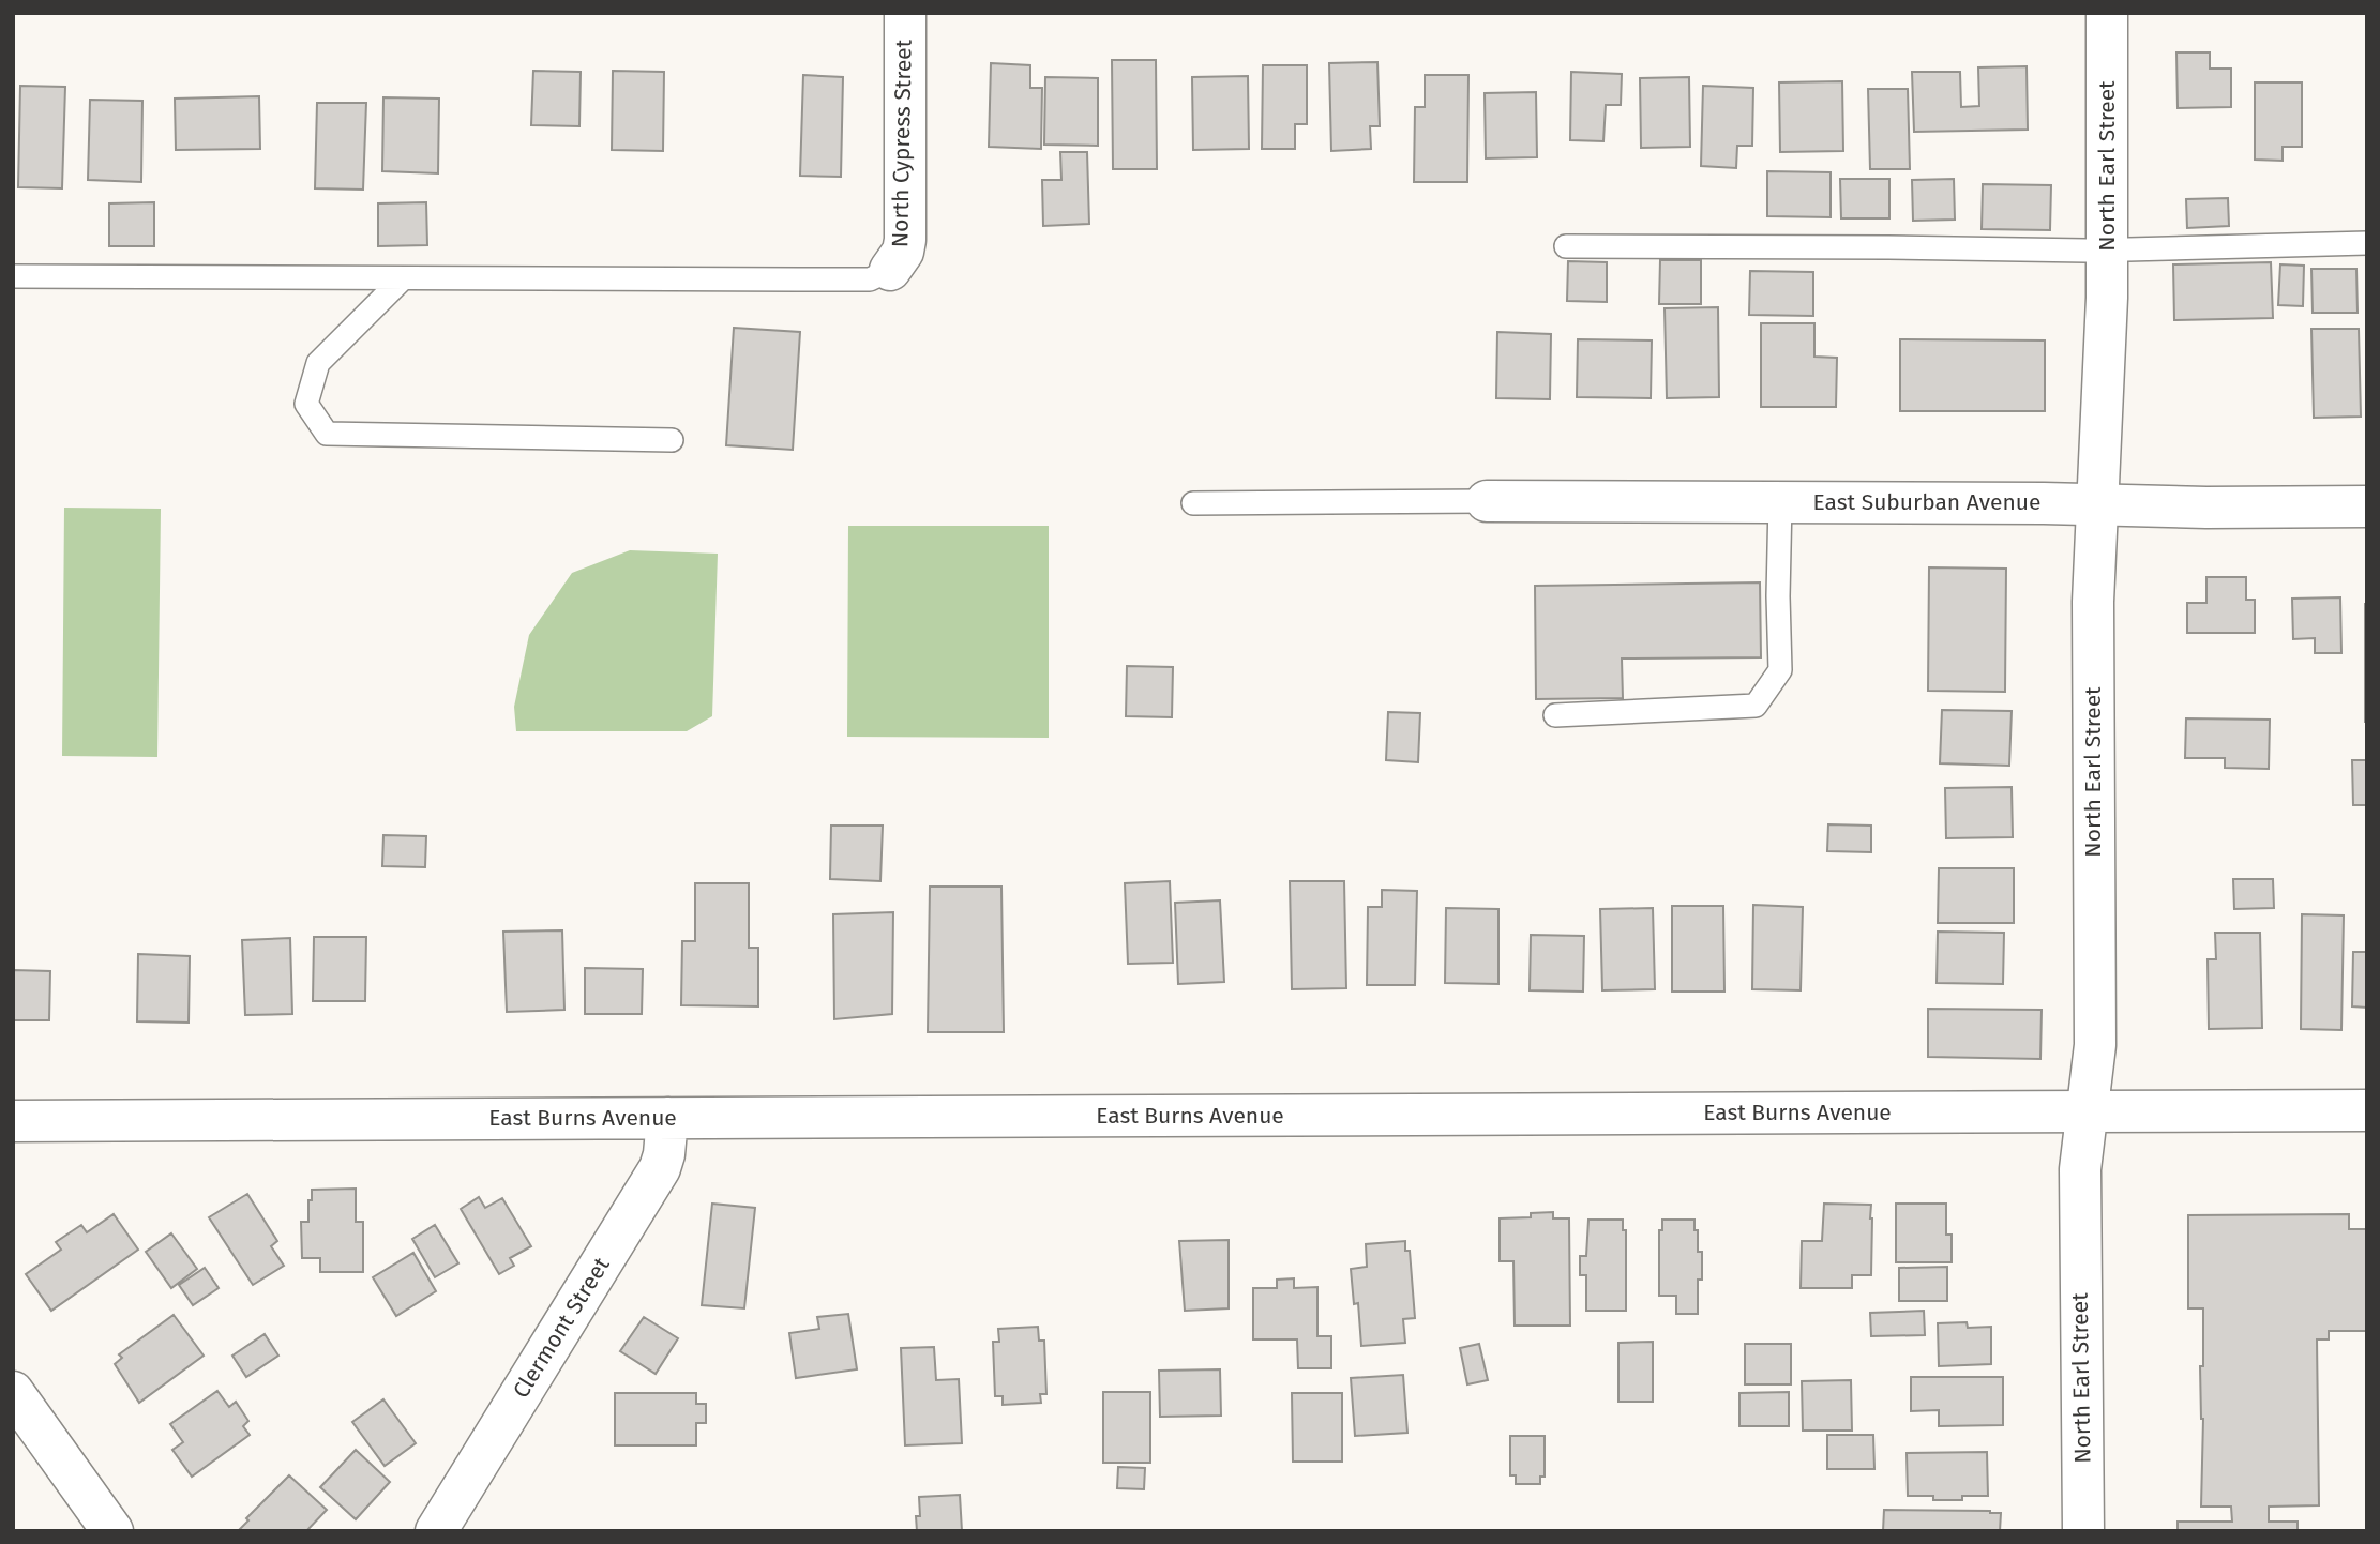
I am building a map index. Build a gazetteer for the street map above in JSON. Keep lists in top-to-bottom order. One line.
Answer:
{"streets":{"street":["North Cypress Street","North Earl Street","East Suburban Avenue","East Burns Avenue","Clermont Street"]},"crossings":[["North Earl Street","East Suburban Avenue"],["North Earl Street","East Burns Avenue"],["East Burns Avenue","Clermont Street"]]}
